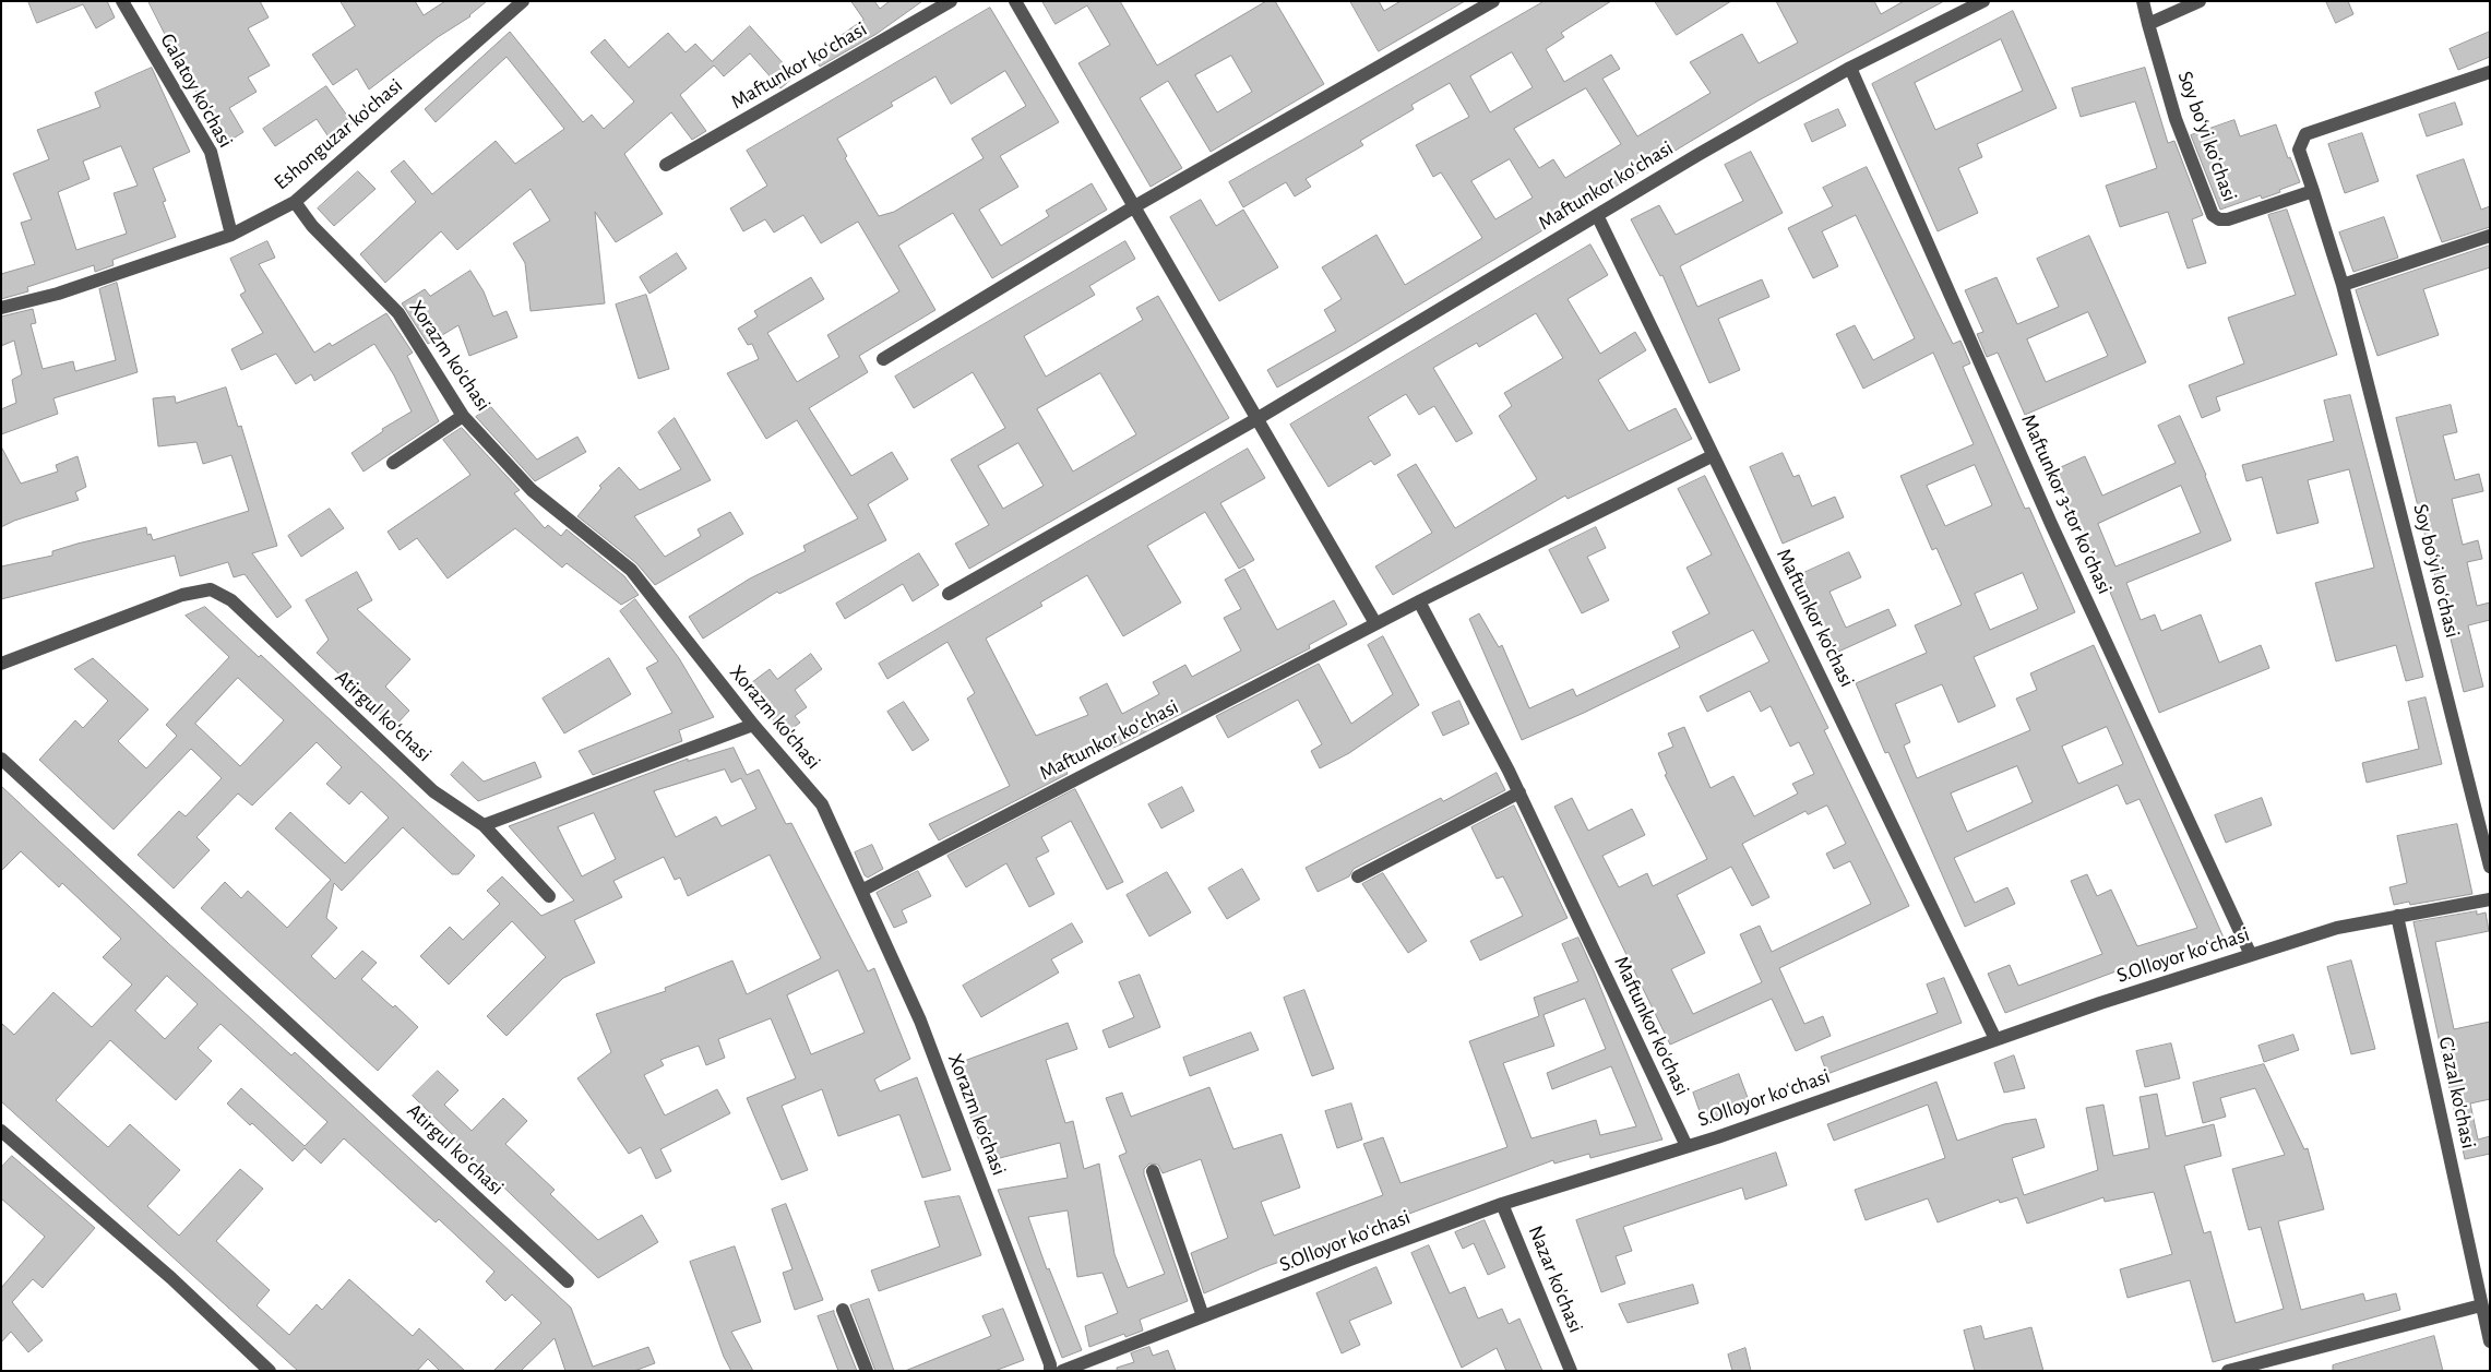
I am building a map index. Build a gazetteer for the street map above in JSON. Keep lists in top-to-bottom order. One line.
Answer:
{"streets":{"street":["Maftunkor koʻchasi","Galatoy ko'chasi","Eshonguzar ko'chasi","Soy boʻyi koʻchasi","Xorazm ko'chasi","Maftunkor 3-tor koʼchasi","Maftunkor ko'chasi","Atirgul koʻchasi","S.Olloyor koʻchasi","G'azal ko'chasi","Nazar ko'chasi"]},"crossings":[["Maftunkor koʻchasi","Xorazm ko'chasi"],["Maftunkor koʻchasi","Maftunkor 3-tor koʼchasi"],["Maftunkor koʻchasi","Maftunkor ko'chasi"],["Galatoy ko'chasi","Eshonguzar ko'chasi"],["Eshonguzar ko'chasi","Xorazm ko'chasi"],["Maftunkor 3-tor koʼchasi","S.Olloyor koʻchasi"],["Maftunkor ko'chasi","S.Olloyor koʻchasi"],["S.Olloyor koʻchasi","G'azal ko'chasi"],["S.Olloyor koʻchasi","Nazar ko'chasi"]]}
